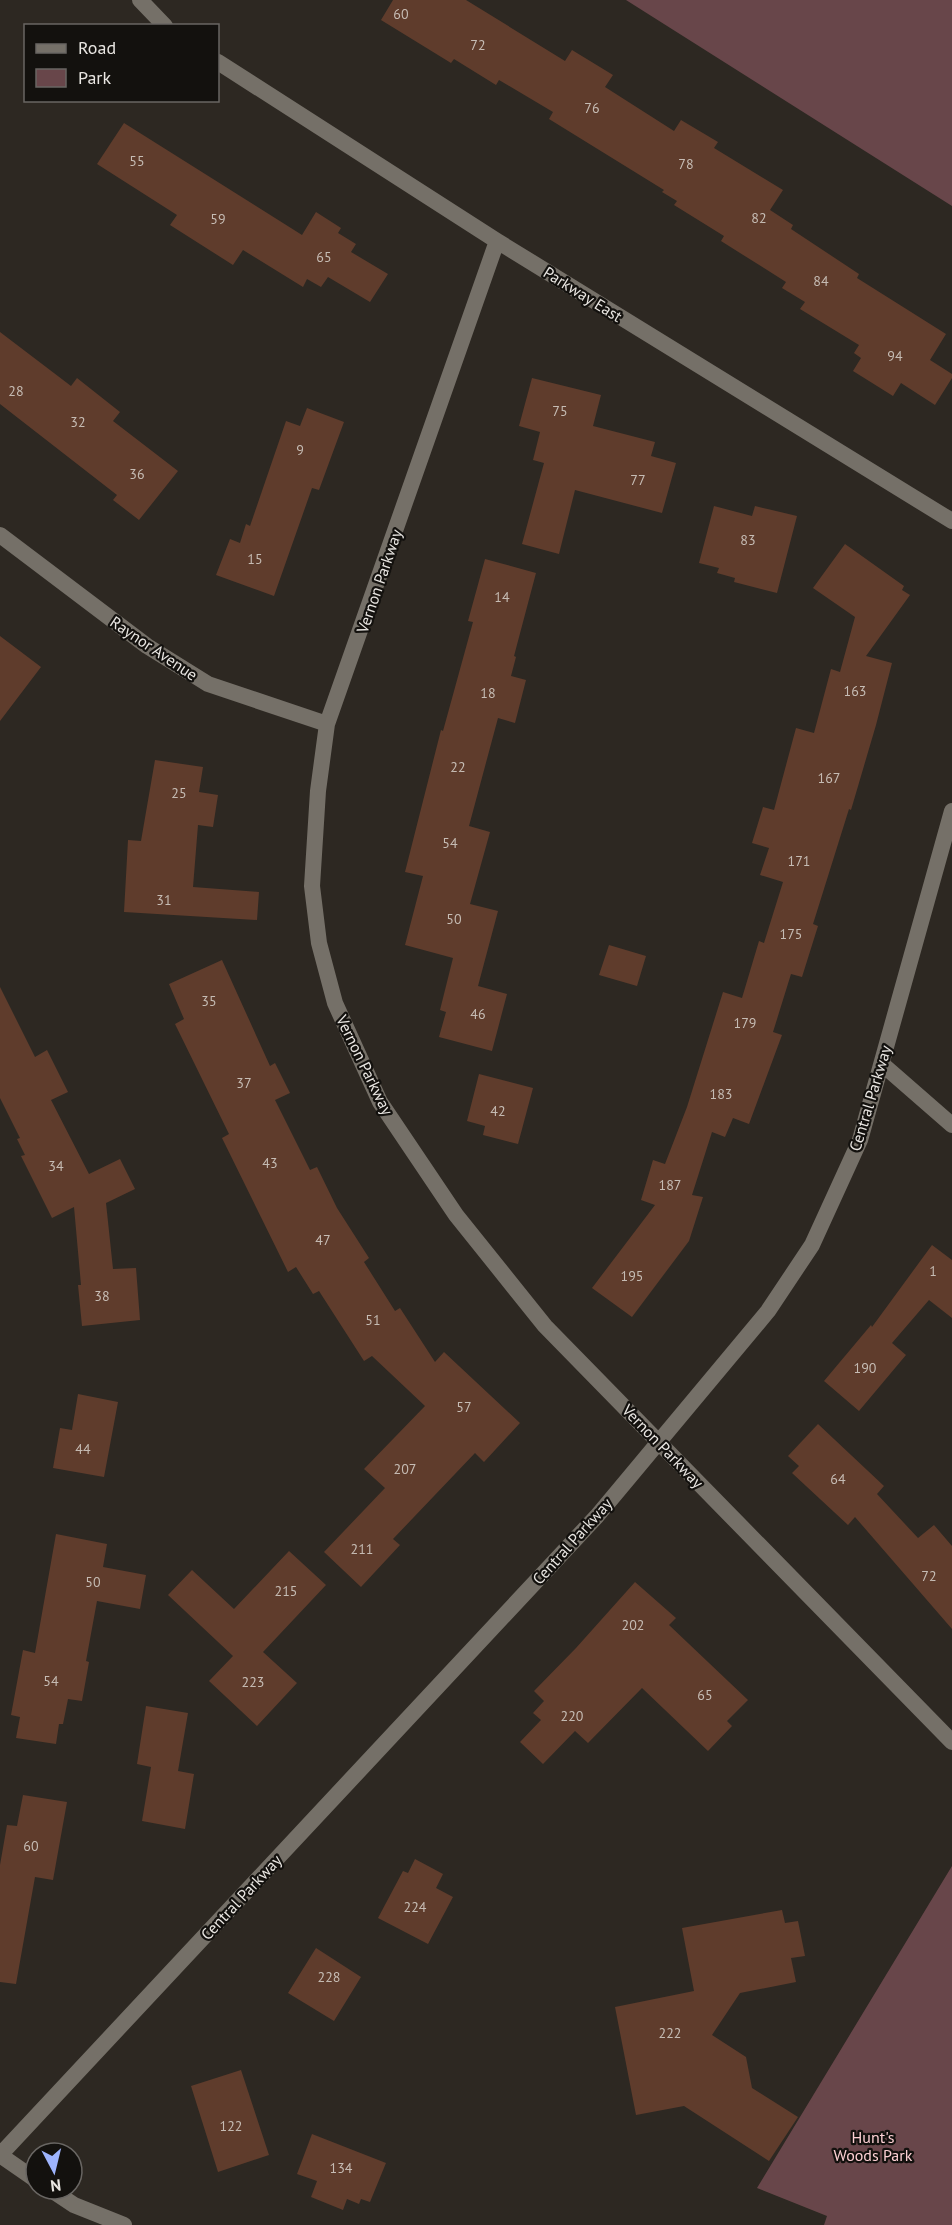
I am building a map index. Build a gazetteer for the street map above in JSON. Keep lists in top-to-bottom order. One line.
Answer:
{"streets":{"street":["Parkway East","Vernon Parkway","Raynor Avenue","Central Parkway"]},"crossings":[["Parkway East","Vernon Parkway"],["Vernon Parkway","Raynor Avenue"],["Vernon Parkway","Central Parkway"]],"parks":["Hunt's Woods Park"],"house_numbers":["60","72","76","55","78","82","59","65","84","94","28","75","32","9","36","77","83","15","14","163","18","22","167","25","54","171","31","50","175","35","46","179","37","183","42","43","34","187","47","1","195","38","51","190","57","44","207","64","211","72","50","215","202","54","223","65","220","60","224","228","222","122","134"],"legend":["Road","Park"],"north":"bottom"}
